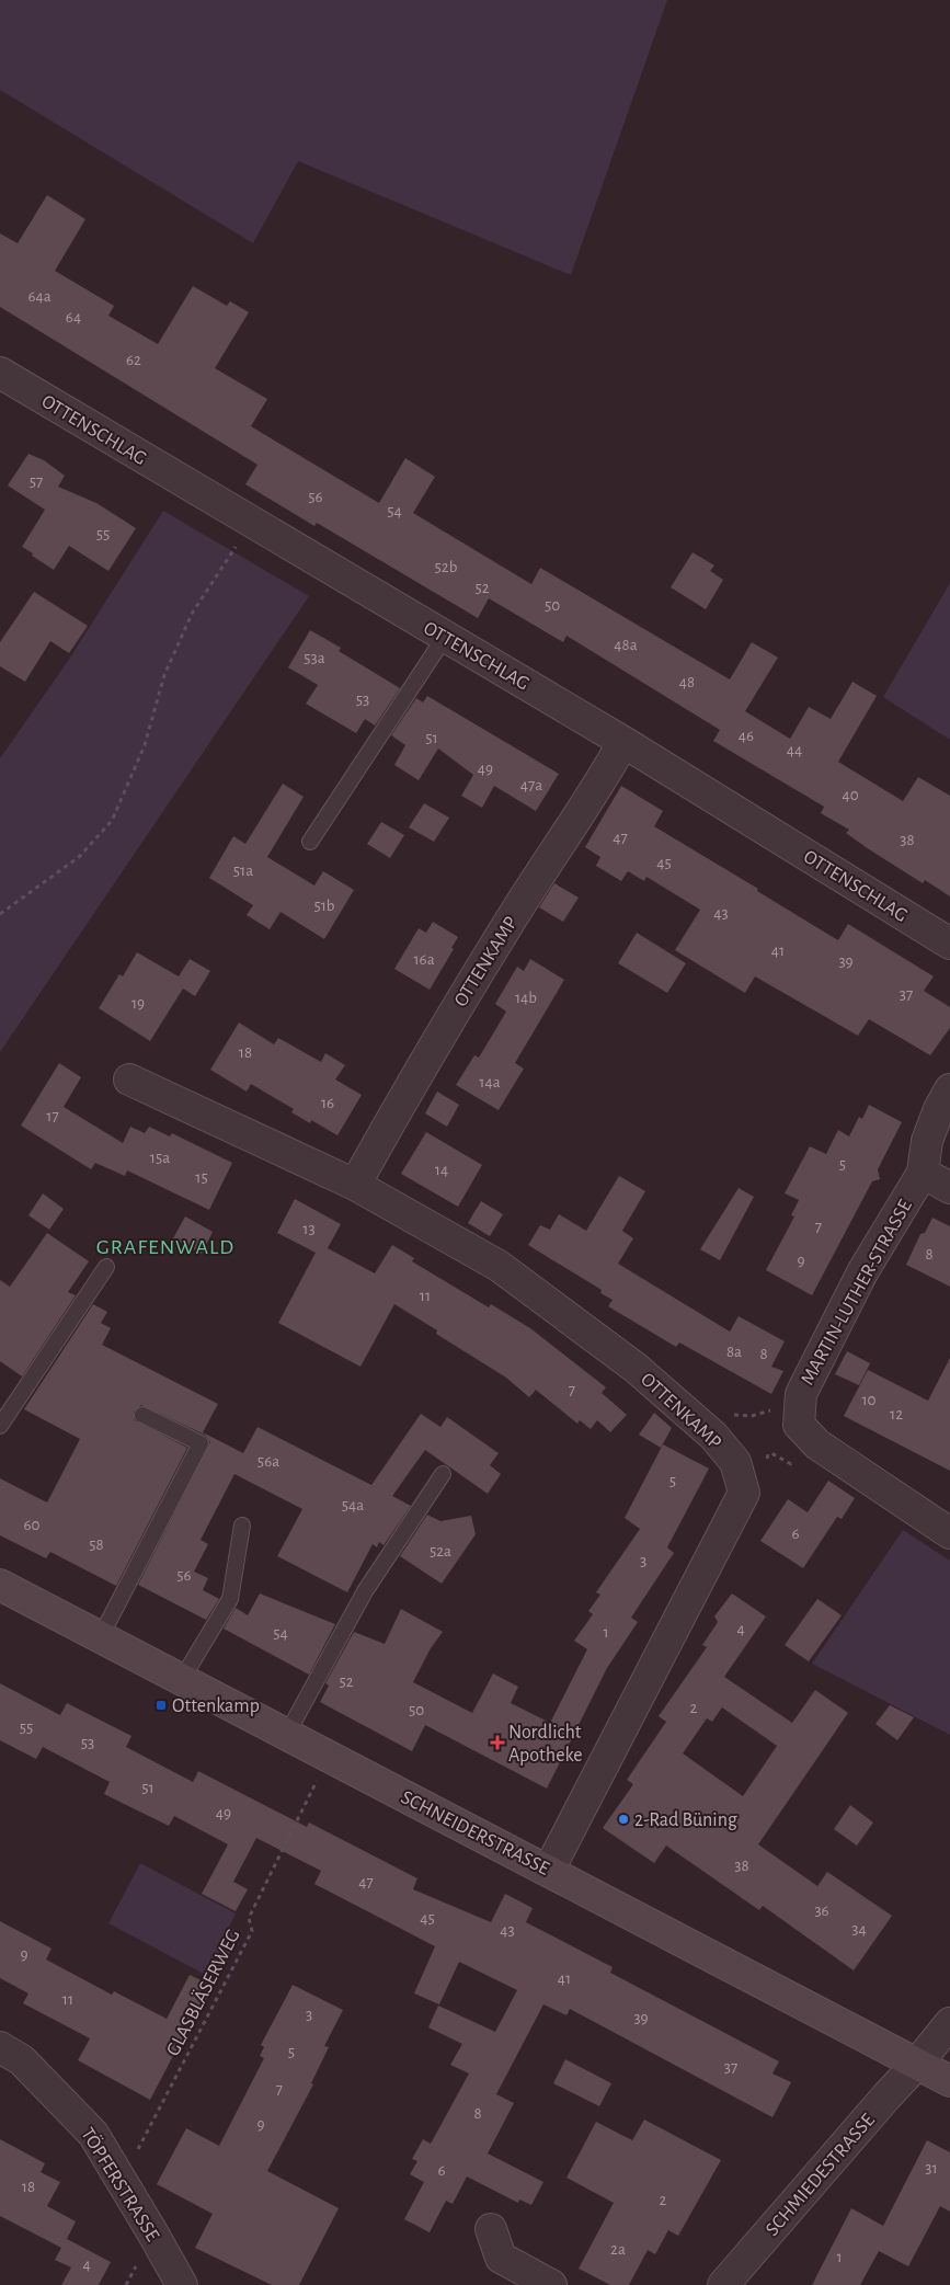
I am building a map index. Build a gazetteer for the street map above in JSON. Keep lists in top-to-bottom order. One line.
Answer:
{"streets":{"street":["OTTENSCHLAG","OTTENKAMP","MARTIN-LUTHER-STRASSE","SCHNEIDERSTRASSE","SCHMIEDESTRASSE","TÖPFERSTRASSE"],"path":["GLASBLÄSERWEG"]},"crossings":[["OTTENSCHLAG","OTTENKAMP"],["SCHNEIDERSTRASSE","GLASBLÄSERWEG"],["SCHNEIDERSTRASSE","SCHMIEDESTRASSE"],["GLASBLÄSERWEG","TÖPFERSTRASSE"]],"districts":["GRAFENWALD"],"places":{"transit":["Ottenkamp"],"health":["Nordlicht Apotheke"],"other":["2-Rad Büning"]},"house_numbers":["64a","64","62","57","56","54","55","52b","52","50","48a","53a","48","53","46","51","44","49","47a","40","47","38","45","51a","51b","43","41","16a","39","37","14b","19","18","14a","16","17","15a","5","14","15","7","13","8","9","11","8a","8","7","10","12","56a","5","54a","60","6","58","52a","3","56","4","1","54","52","2","50","55","53","51","49","38","47","36","45","34","43","9","41","11","3","39","5","37","7","8","9","31","6","18","2","2a","1","4"]}
